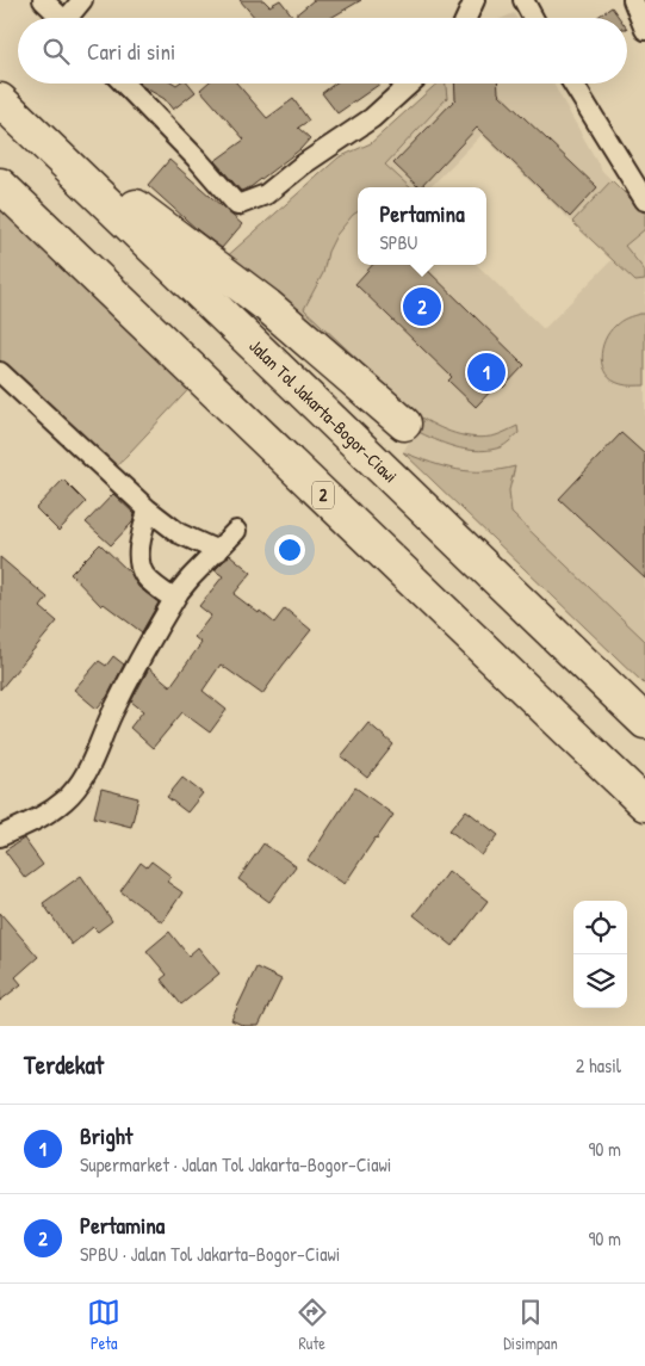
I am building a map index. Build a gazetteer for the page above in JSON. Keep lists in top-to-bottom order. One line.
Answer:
{"streets":{"highway":["Jalan Tol Jakarta–Bogor–Ciawi","2"]},"page":{"search":"Cari di sini","popup":["Pertamina","SPBU"],"pins":["2","1"],"heading":["Terdekat","2 hasil"],"list":[{"mark":"1","name":"Bright","note":"Supermarket · Jalan Tol Jakarta–Bogor–Ciawi","value":"90 m"},{"mark":"2","name":"Pertamina","note":"SPBU · Jalan Tol Jakarta–Bogor–Ciawi","value":"90 m"}],"nav":["Peta","Rute","Disimpan"]}}
